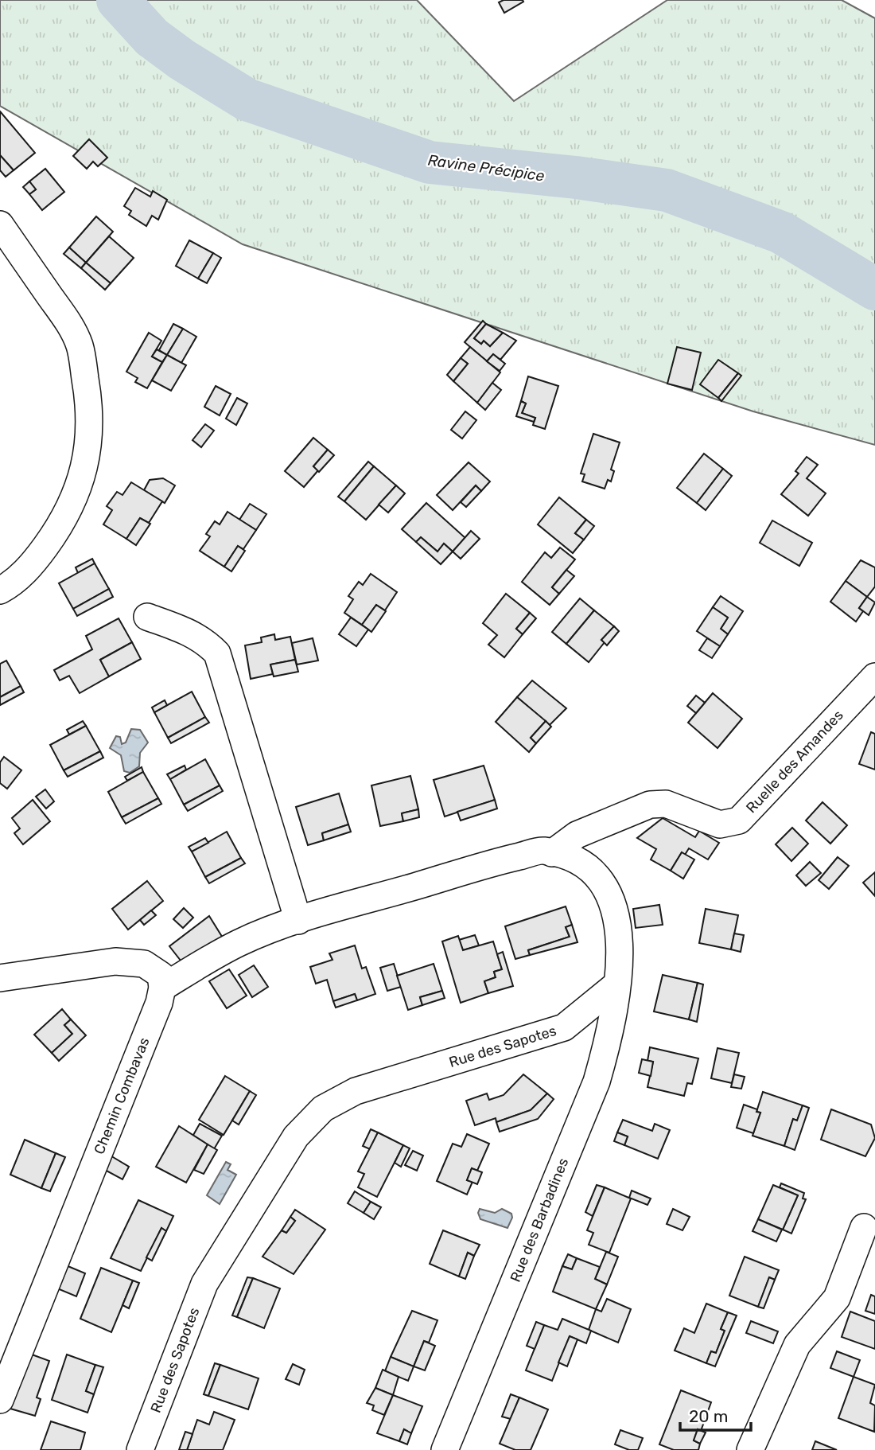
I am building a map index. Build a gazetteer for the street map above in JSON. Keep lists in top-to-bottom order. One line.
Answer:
{"streets":{"street":["Ruelle des Amandes","Rue des Sapotes","Chemin Combavas","Rue des Barbadines"]},"crossings":[["Rue des Sapotes","Rue des Barbadines"]],"water":["Ravine Précipice"],"scale_bar":"20 m"}
